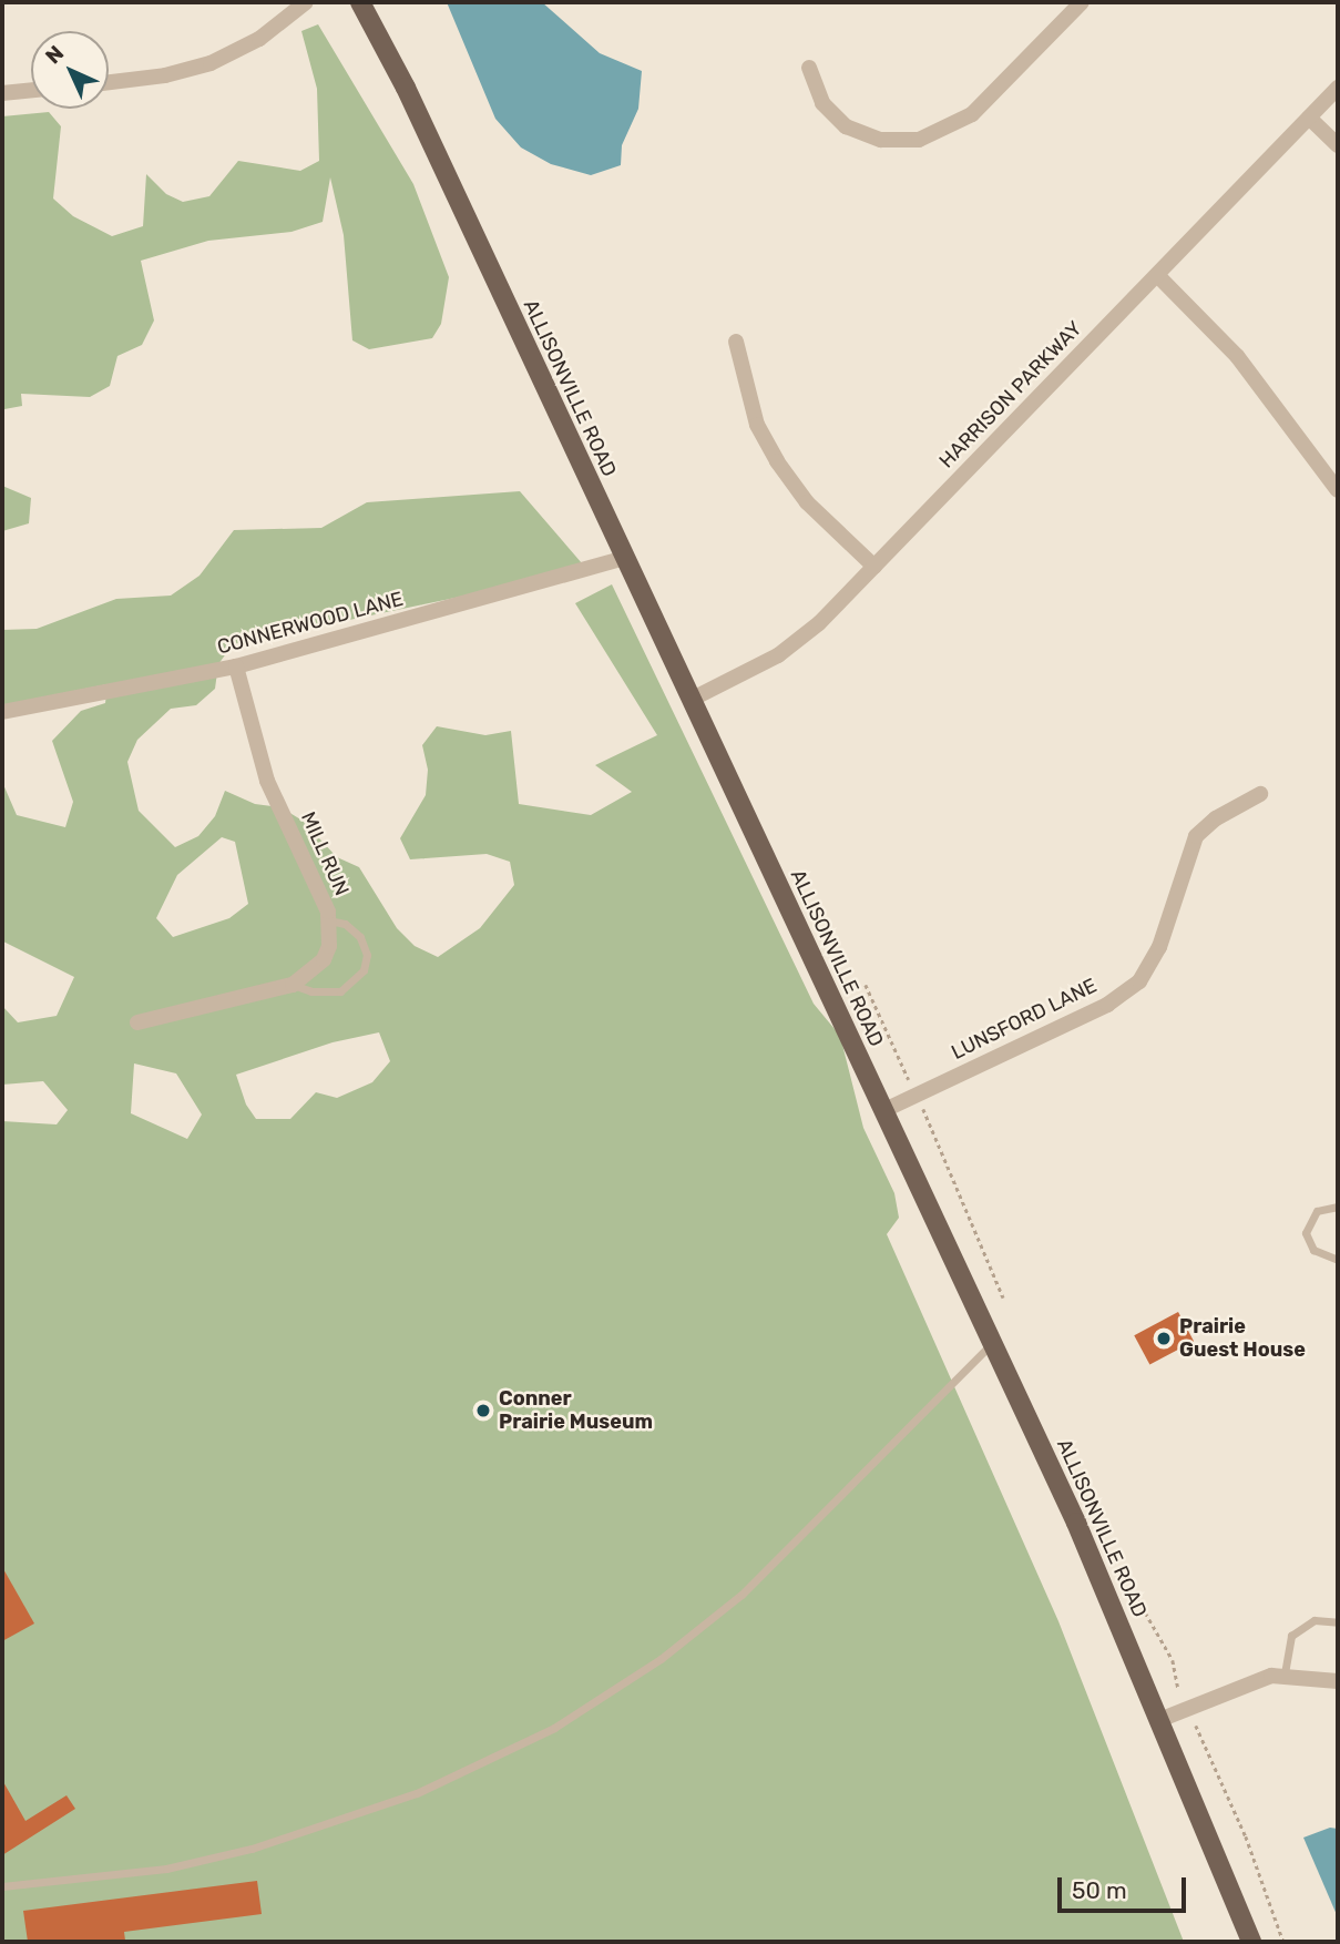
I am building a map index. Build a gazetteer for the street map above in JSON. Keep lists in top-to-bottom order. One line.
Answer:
{"streets":{"main road":["ALLISONVILLE ROAD"],"street":["HARRISON PARKWAY","CONNERWOOD LANE","MILL RUN","LUNSFORD LANE"]},"crossings":[["ALLISONVILLE ROAD","HARRISON PARKWAY"],["ALLISONVILLE ROAD","CONNERWOOD LANE"],["ALLISONVILLE ROAD","LUNSFORD LANE"],["CONNERWOOD LANE","MILL RUN"]],"places":["Prairie Guest House","Conner Prairie Museum"],"scale_bar":"50 m","north":"top left"}
